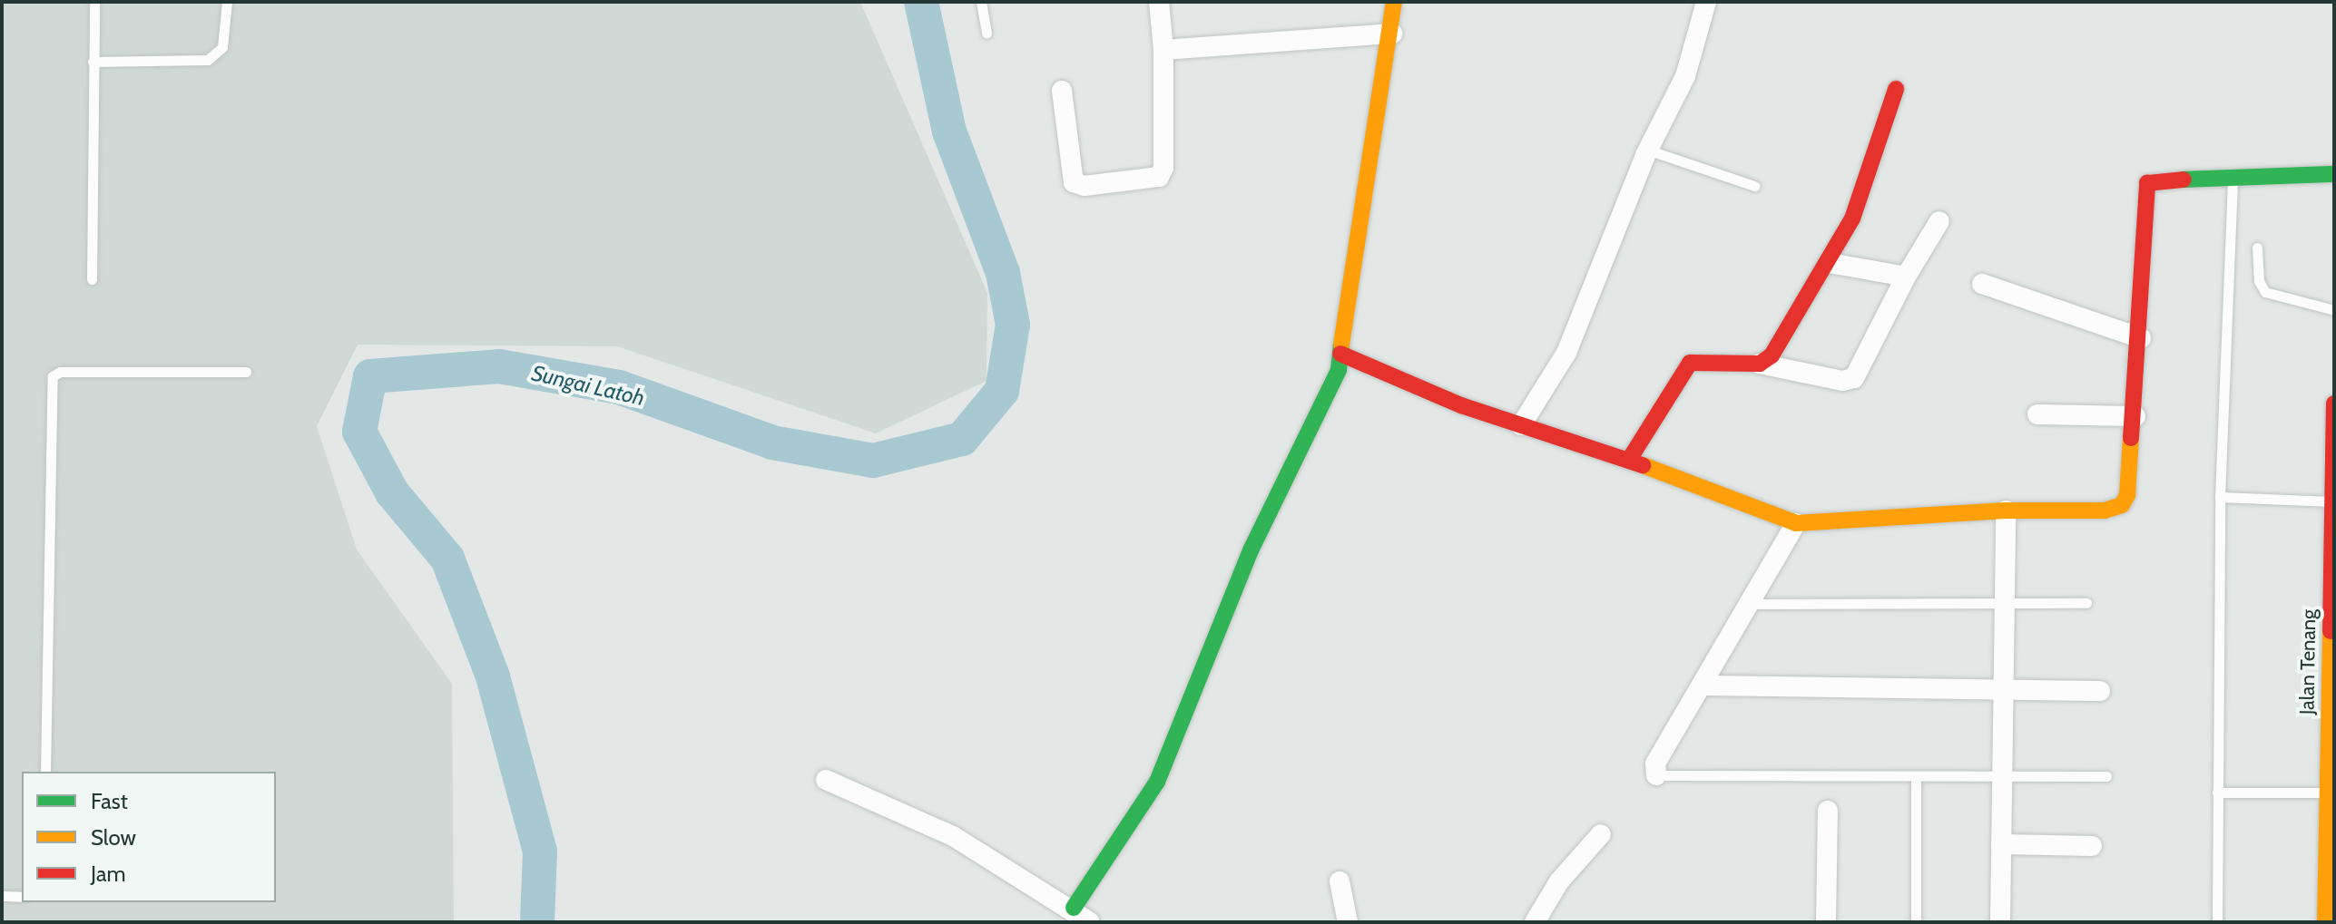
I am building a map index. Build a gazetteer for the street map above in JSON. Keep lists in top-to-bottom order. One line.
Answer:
{"streets":{"street":["Jalan Tenang"]},"water":["Sungai Latoh"],"legend":["Fast","Slow","Jam"]}
